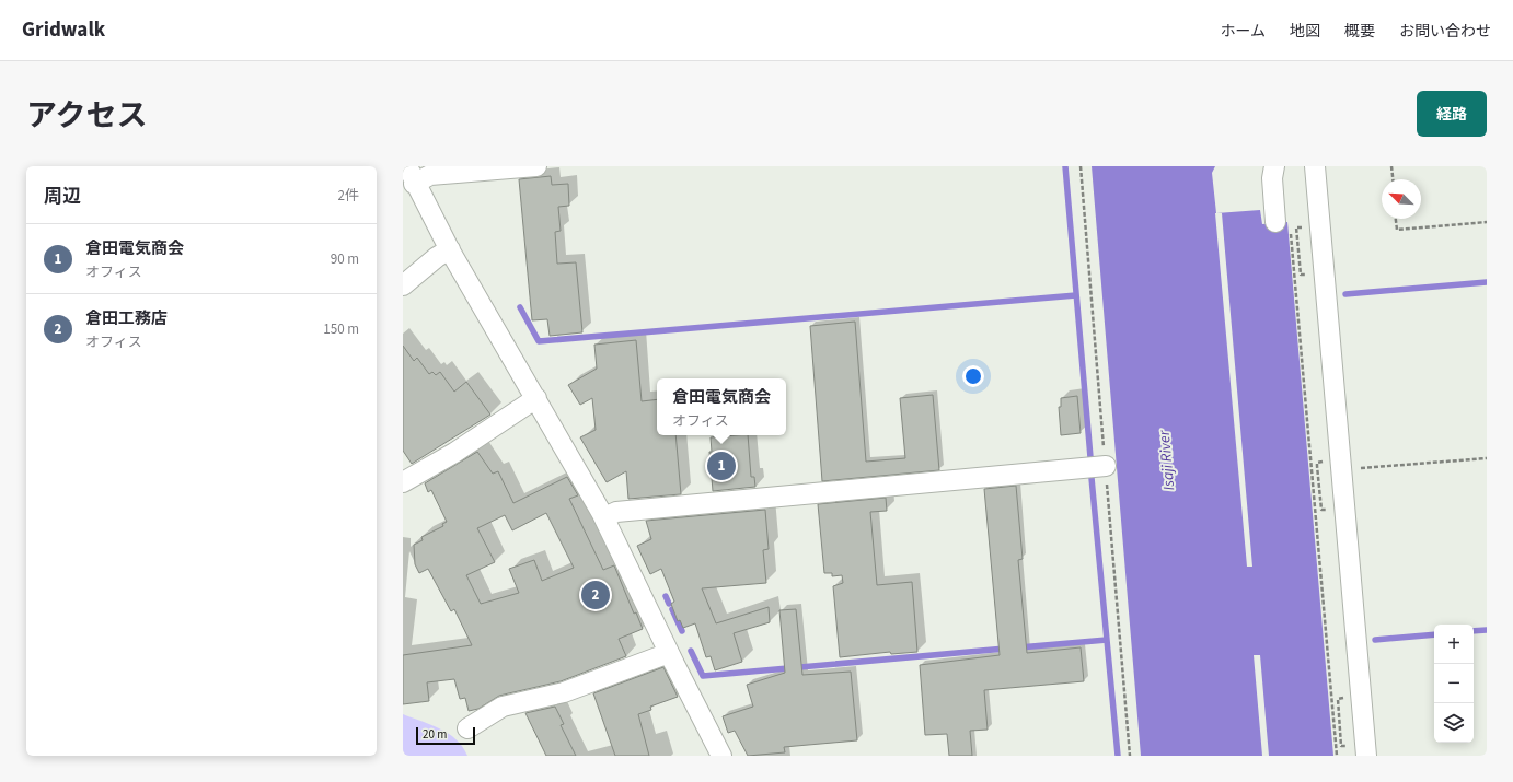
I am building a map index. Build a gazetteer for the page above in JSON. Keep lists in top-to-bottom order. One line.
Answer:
{"water":["Isaji River"],"scale_bar":"20 m","north":"top left","page":{"header":"Gridwalk","nav":["ホーム","地図","概要","お問い合わせ"],"title":"アクセス","buttons":"経路","heading":["周辺","2件"],"list":[{"mark":"1","name":"倉田電気商会","note":"オフィス","value":"90 m"},{"mark":"2","name":"倉田工務店","note":"オフィス","value":"150 m"}],"popup":["倉田電気商会","オフィス"],"pins":["1","2"],"map_buttons":["+","−"],"scale":"20 m"}}
